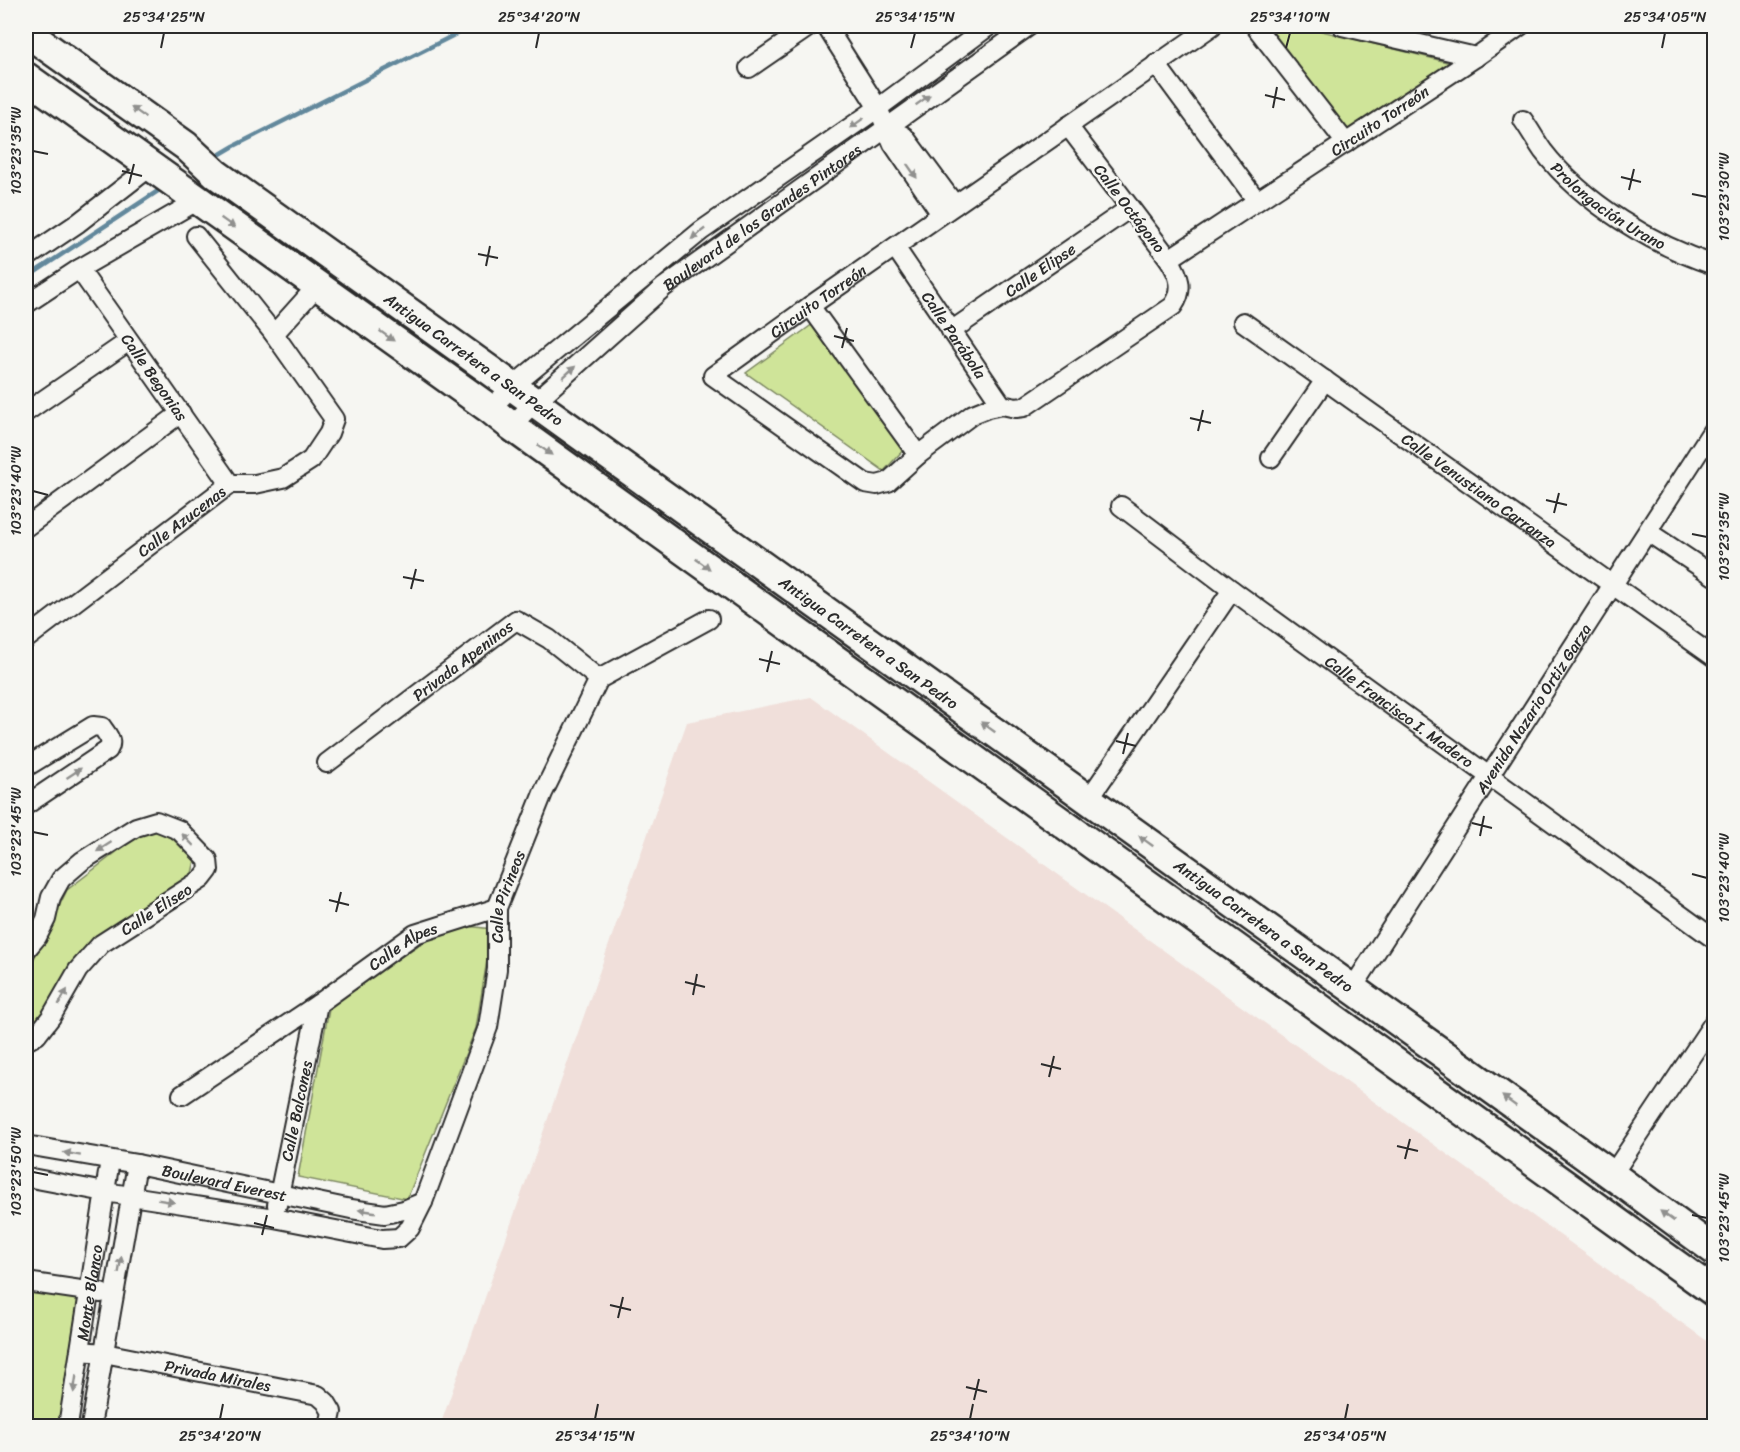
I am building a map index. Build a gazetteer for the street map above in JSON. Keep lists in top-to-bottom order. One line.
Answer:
{"streets":{"main road":["Antigua Carretera a San Pedro"],"street":["Circuito Torreón","Prolongación Urano","Calle Octágono","Boulevard de los Grandes Pintores","Calle Elipse","Calle Parábola","Calle Begonias","Calle Venustiano Carranza","Calle Azucenas","Privada Apeninos","Avenida Nazario Ortiz Garza","Calle Francisco I. Madero","Calle Pirineos","Calle Eliseo","Calle Alpes","Calle Balcones","Boulevard Everest","Monte Blanco","Privada Mirales"]},"crossings":[["Circuito Torreón","Calle Octágono"],["Circuito Torreón","Calle Parábola"],["Calle Octágono","Calle Elipse"],["Calle Octágono","Calle Parábola"],["Boulevard de los Grandes Pintores","Antigua Carretera a San Pedro"],["Calle Elipse","Calle Parábola"],["Antigua Carretera a San Pedro","Avenida Nazario Ortiz Garza"],["Calle Begonias","Calle Azucenas"],["Calle Venustiano Carranza","Avenida Nazario Ortiz Garza"],["Privada Apeninos","Calle Pirineos"],["Avenida Nazario Ortiz Garza","Calle Francisco I. Madero"],["Calle Pirineos","Calle Alpes"],["Calle Pirineos","Boulevard Everest"],["Calle Alpes","Calle Balcones"],["Calle Balcones","Boulevard Everest"],["Boulevard Everest","Monte Blanco"],["Monte Blanco","Privada Mirales"]],"coordinates":["25°34'25\"N","25°34'20\"N","25°34'15\"N","25°34'10\"N","25°34'05\"N","103°23'35\"W","103°23'30\"W","103°23'40\"W","103°23'45\"W","103°23'50\"W"]}
